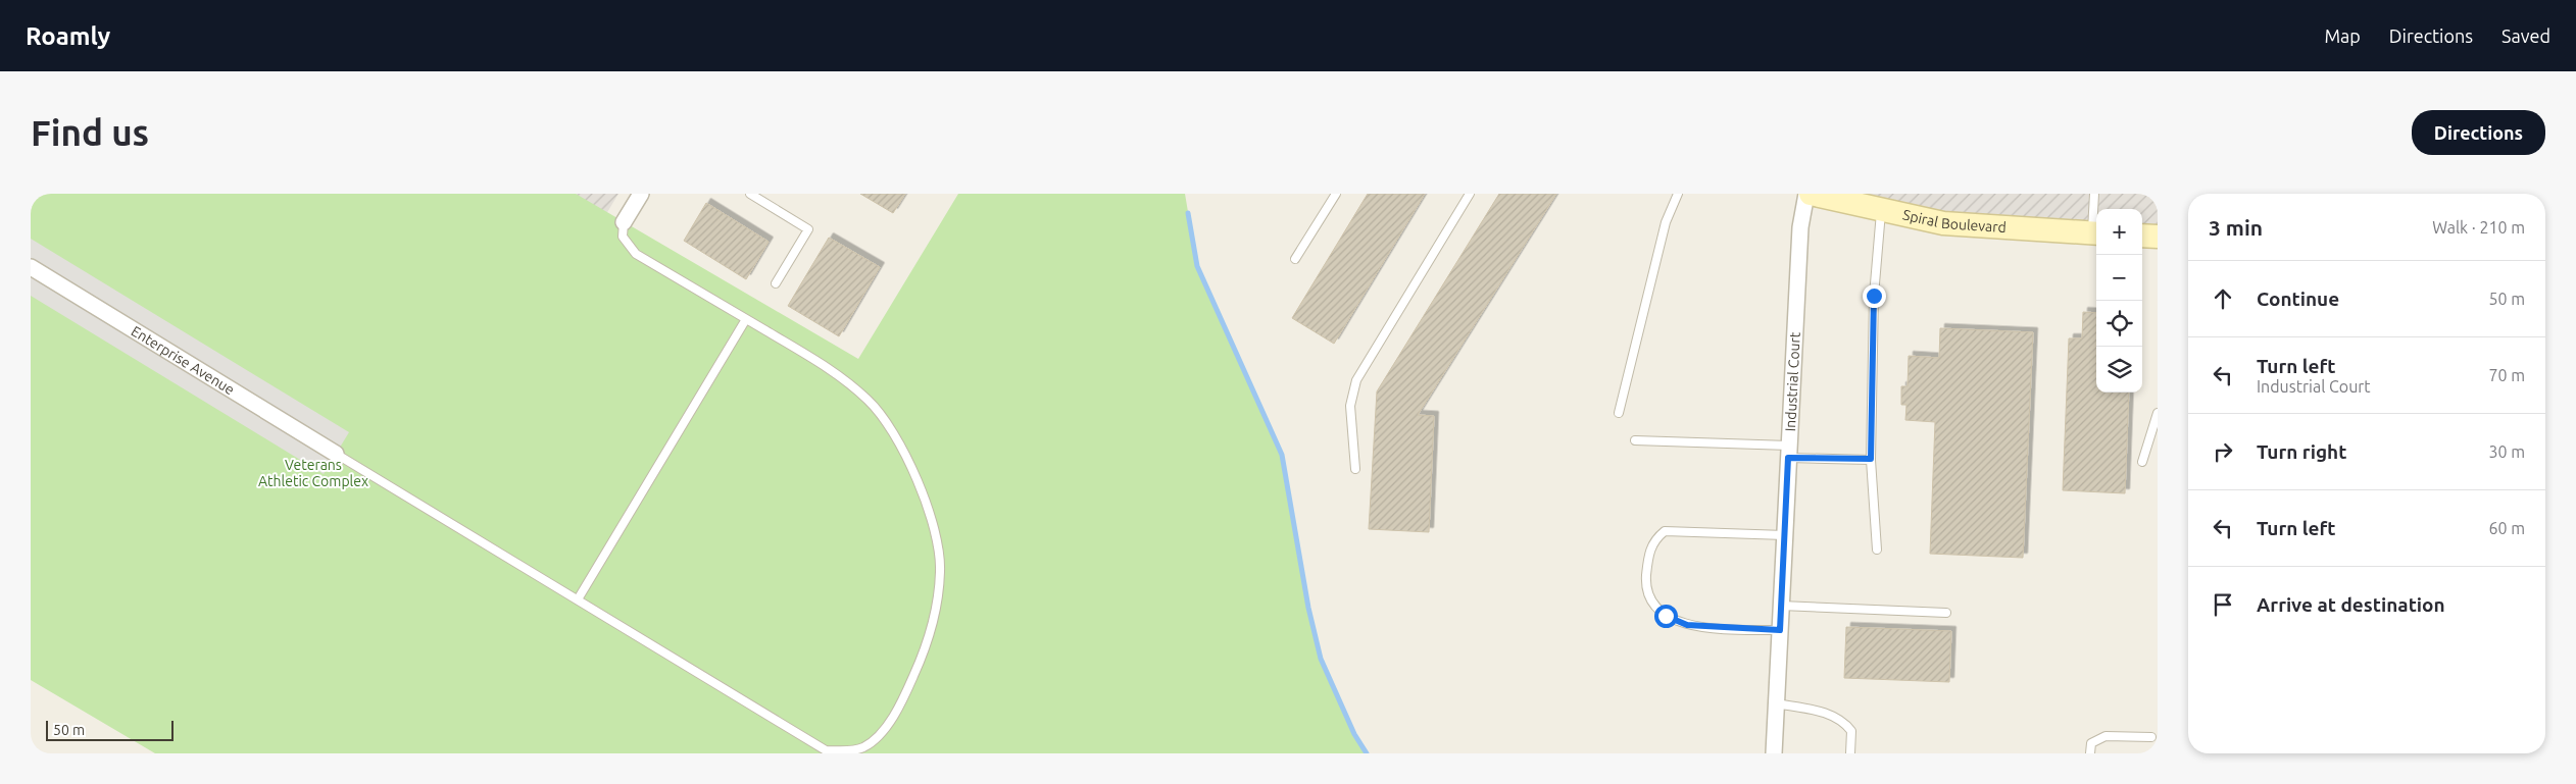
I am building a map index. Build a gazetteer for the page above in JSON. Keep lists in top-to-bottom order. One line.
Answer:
{"streets":{"street":["Spiral Boulevard","Enterprise Avenue","Industrial Court"]},"parks":["Veterans Athletic Complex"],"scale_bar":"50 m","page":{"header":"Roamly","nav":["Map","Directions","Saved"],"buttons":"Directions","title":"Find us","heading":["3 min","Walk · 210 m"],"map_buttons":["+","−"],"list":[["Continue","50 m"],["Turn left","Industrial Court","70 m"],["Turn right","30 m"],["Turn left","60 m"],"Arrive at destination"],"scale":"50 m"}}
